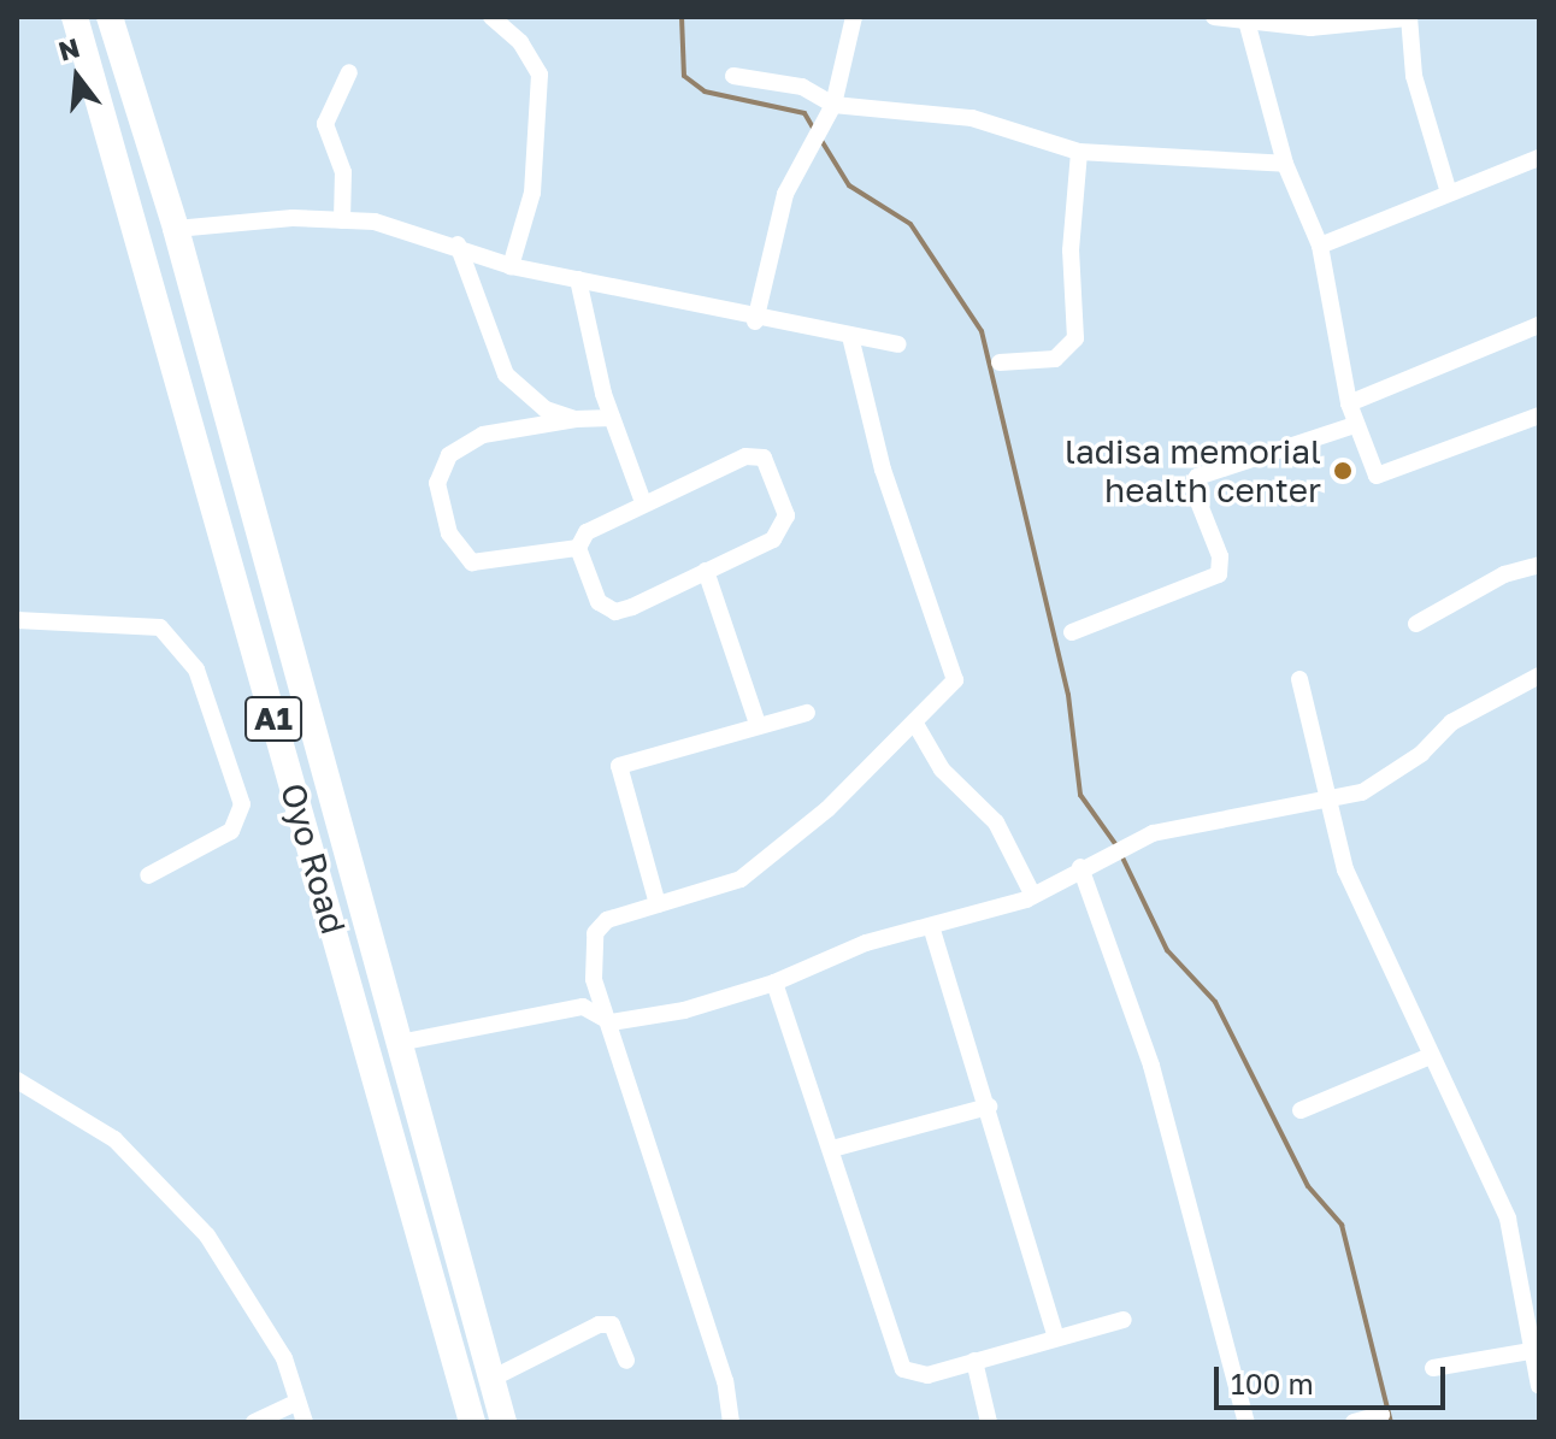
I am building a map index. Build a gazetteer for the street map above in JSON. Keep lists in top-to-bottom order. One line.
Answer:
{"streets":{"highway":["A1","Oyo Road"]},"places":["ladisa memorial health center"],"scale_bar":"100 m","north":"top"}
